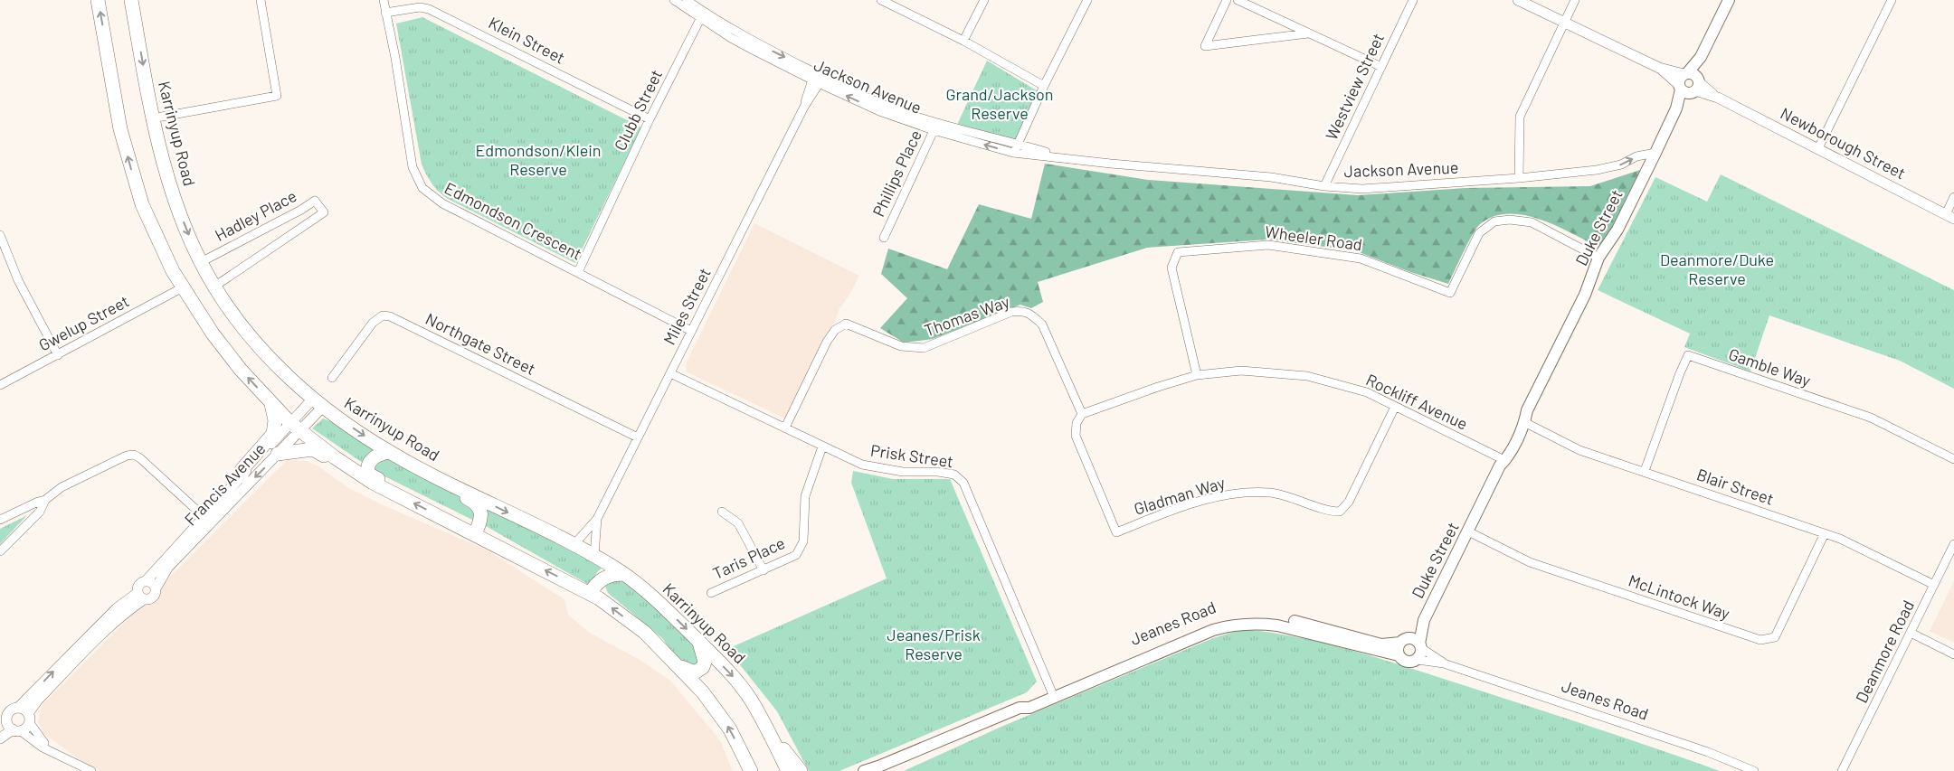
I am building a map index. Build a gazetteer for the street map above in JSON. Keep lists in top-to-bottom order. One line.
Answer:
{"streets":{"highway":["Karrinyup Road"],"main road":["Duke Street","Jeanes Road"],"street":["Klein Street","Jackson Avenue","Westview Street","Clubb Street","Newborough Street","Phillips Place","Hadley Place","Edmondson Crescent","Wheeler Road","Miles Street","Thomas Way","Gwelup Street","Northgate Street","Gamble Way","Rockliff Avenue","Prisk Street","Francis Avenue","Blair Street","Gladman Way","Taris Place","McLintock Way","Deanmore Road"]},"crossings":[["Klein Street","Clubb Street"],["Klein Street","Edmondson Crescent"],["Jackson Avenue","Westview Street"],["Jackson Avenue","Clubb Street"],["Jackson Avenue","Phillips Place"],["Jackson Avenue","Duke Street"],["Jackson Avenue","Miles Street"],["Clubb Street","Edmondson Crescent"],["Karrinyup Road","Hadley Place"],["Karrinyup Road","Miles Street"],["Karrinyup Road","Francis Avenue"],["Newborough Street","Duke Street"],["Edmondson Crescent","Miles Street"],["Duke Street","Wheeler Road"],["Duke Street","Rockliff Avenue"],["Duke Street","Blair Street"],["Duke Street","McLintock Way"],["Duke Street","Jeanes Road"],["Wheeler Road","Rockliff Avenue"],["Miles Street","Northgate Street"],["Miles Street","Prisk Street"],["Thomas Way","Rockliff Avenue"],["Thomas Way","Prisk Street"],["Thomas Way","Gladman Way"],["Gamble Way","Blair Street"],["Rockliff Avenue","Gladman Way"],["Prisk Street","Taris Place"],["Prisk Street","Jeanes Road"],["Blair Street","McLintock Way"],["Blair Street","Deanmore Road"]],"parks":["Grand/Jackson Reserve","Edmondson/Klein Reserve","Deanmore/Duke Reserve","Jeanes/Prisk Reserve"]}
